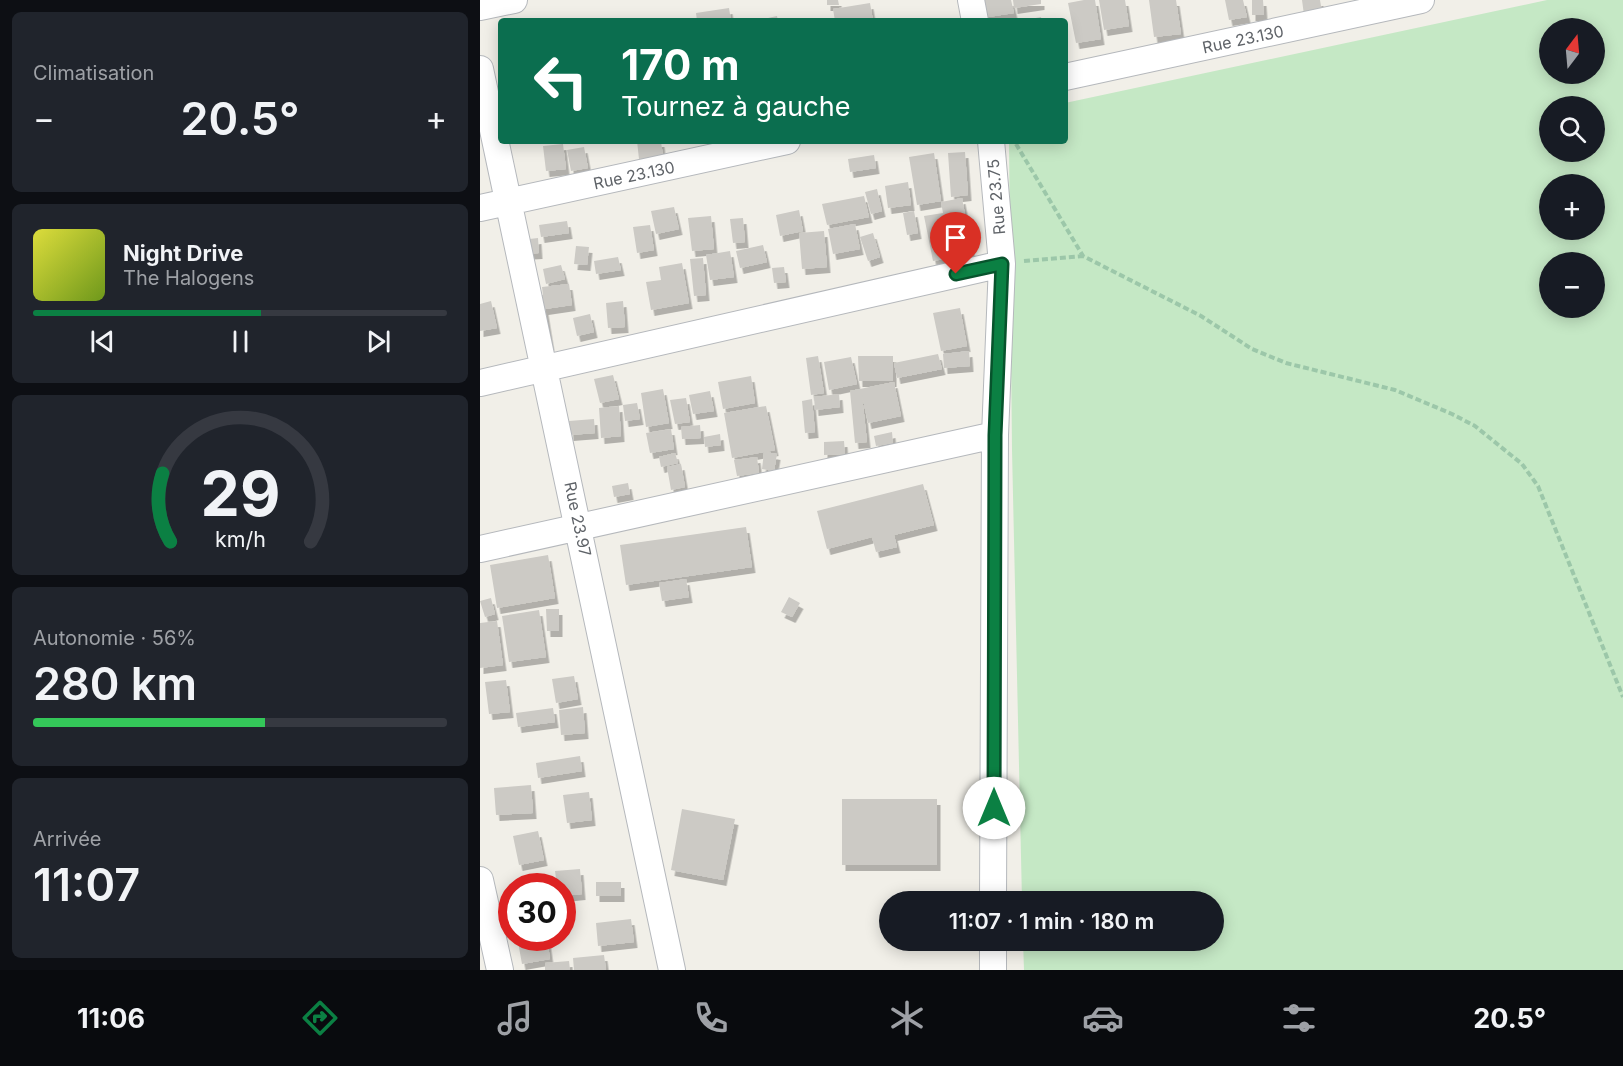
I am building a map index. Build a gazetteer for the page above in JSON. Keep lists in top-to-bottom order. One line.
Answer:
{"streets":{"street":["Rue 23.130","Rue 23.75","Rue 23.97"]},"crossings":[["Rue 23.130","Rue 23.97"]],"north":"top","page":{"tile":["Climatisation",["Autonomie · 56%","280 km"],["Arrivée","11:07"]],"map_buttons":["+","−"],"turn":["170 m","Tournez à gauche"],"heat":["−","20.5°","+"],"song":["Night Drive","The Halogens"],"limit":"30","trip":"11:07 · 1 min · 180 m","tabs":["11:06","20.5°"],"gauge":["29","km/h"]}}
